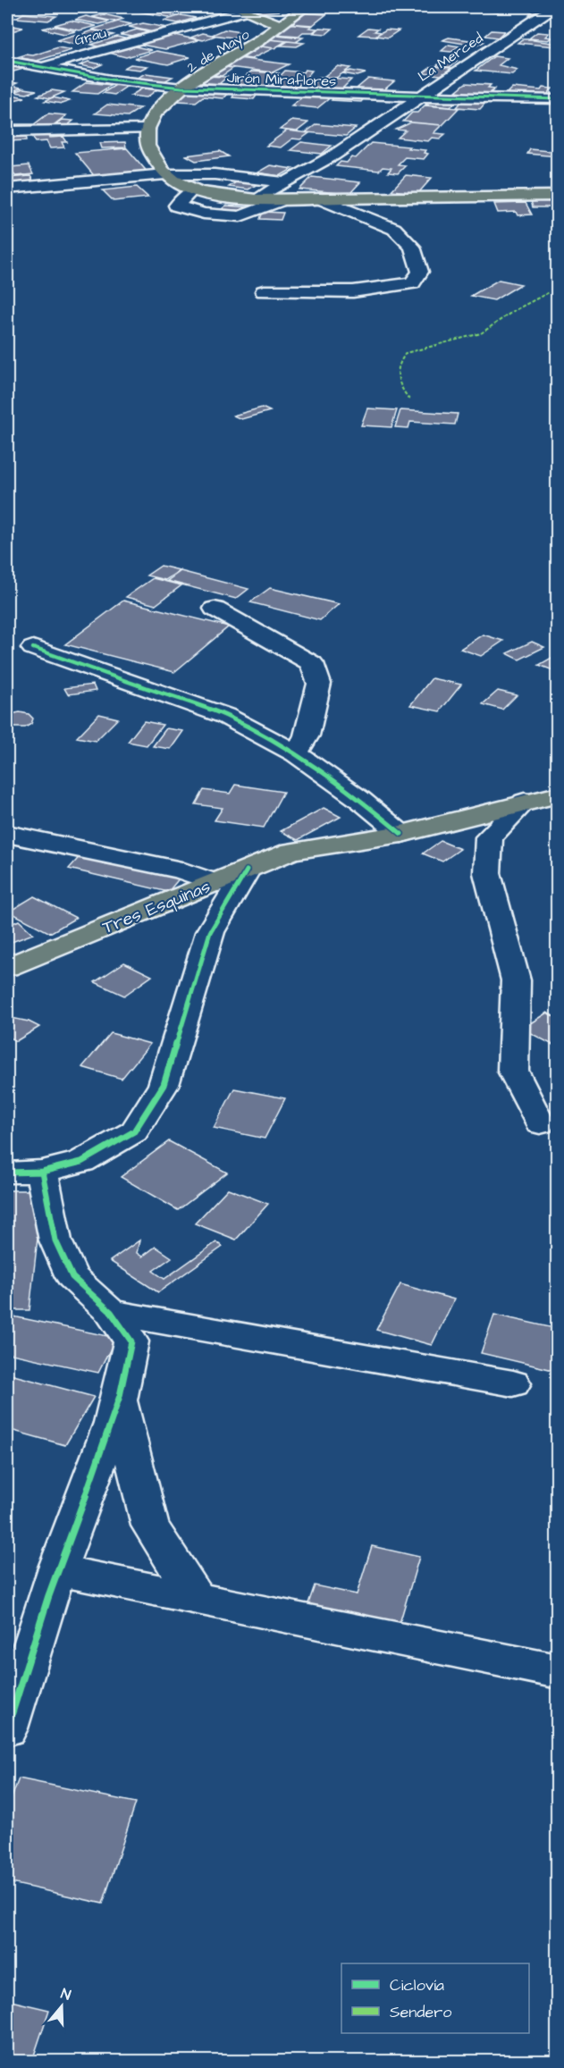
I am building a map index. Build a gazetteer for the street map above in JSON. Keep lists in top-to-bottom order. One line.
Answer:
{"streets":{"main road":["2 de Mayo","Tres Esquinas"],"street":["Grau","La Merced","Jirón Miraflores"]},"crossings":[["Grau","Jirón Miraflores"],["2 de Mayo","Jirón Miraflores"],["La Merced","Jirón Miraflores"]],"legend":["Ciclovía","Sendero"],"north":"top"}
